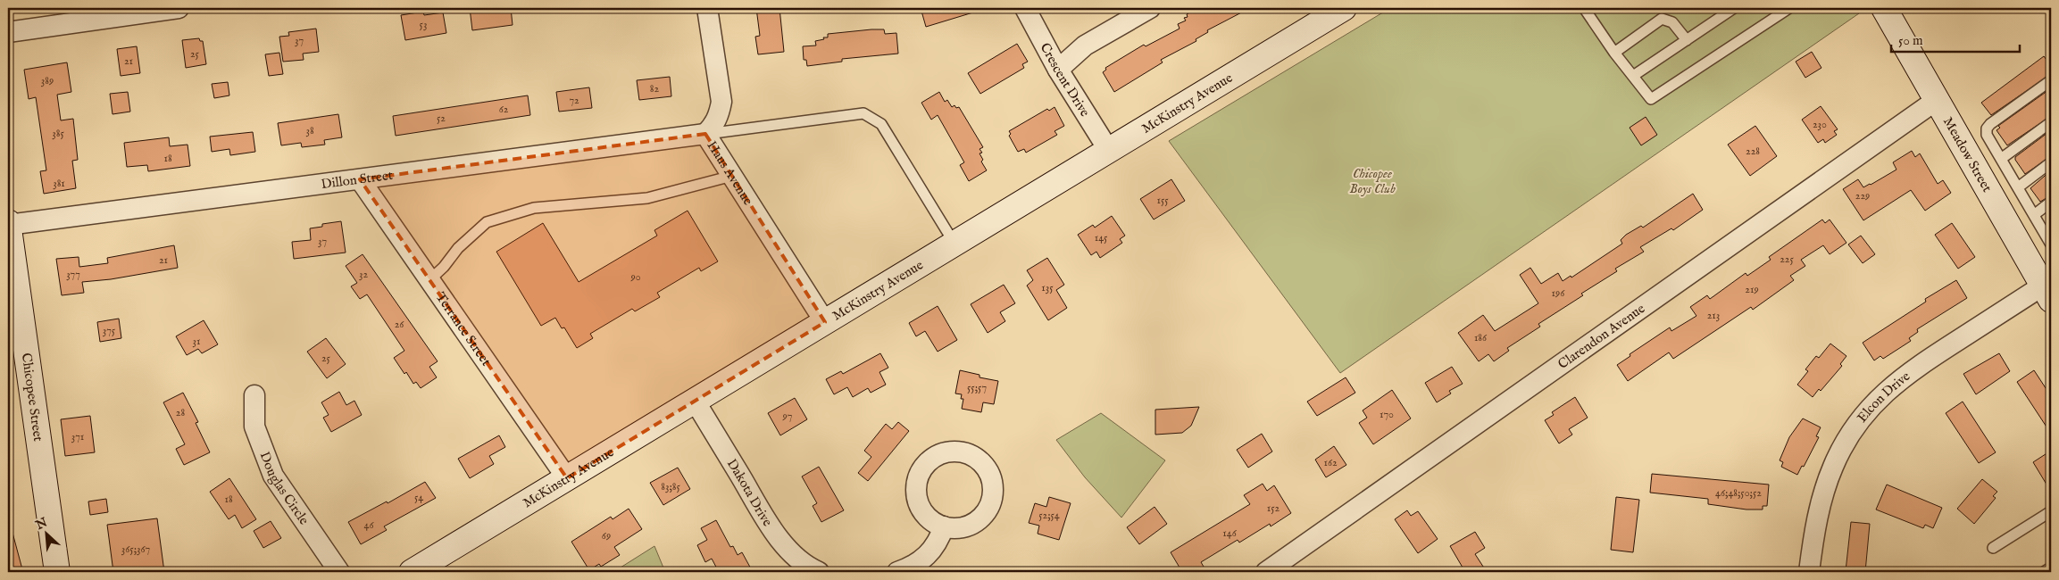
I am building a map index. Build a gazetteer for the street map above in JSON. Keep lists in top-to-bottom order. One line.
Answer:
{"streets":{"street":["Crescent Drive","McKinstry Avenue","Meadow Street","Haus Avenue","Dillon Street","Terrance Street","Clarendon Avenue","Chicopee Street","Elcon Drive","Douglas Circle","Dakota Drive"]},"crossings":[["Crescent Drive","McKinstry Avenue"],["McKinstry Avenue","Haus Avenue"],["McKinstry Avenue","Terrance Street"],["McKinstry Avenue","Dakota Drive"],["Meadow Street","Clarendon Avenue"],["Meadow Street","Elcon Drive"],["Haus Avenue","Dillon Street"],["Dillon Street","Terrance Street"],["Dillon Street","Chicopee Street"]],"parks":["Chicopee Boys Club"],"house_numbers":["53","37","25","21","389","82","72","62","52","230","38","385","228","18","381","229","155","145","37","225","21","377","32","90","135","219","196","213","26","375","186","31","25","55;57","28","170","97","371","162","83;85","46;48;50;52","54","18","152","52;54","46","146","69","365;367"],"scale_bar":"50 m","north":"top left"}
